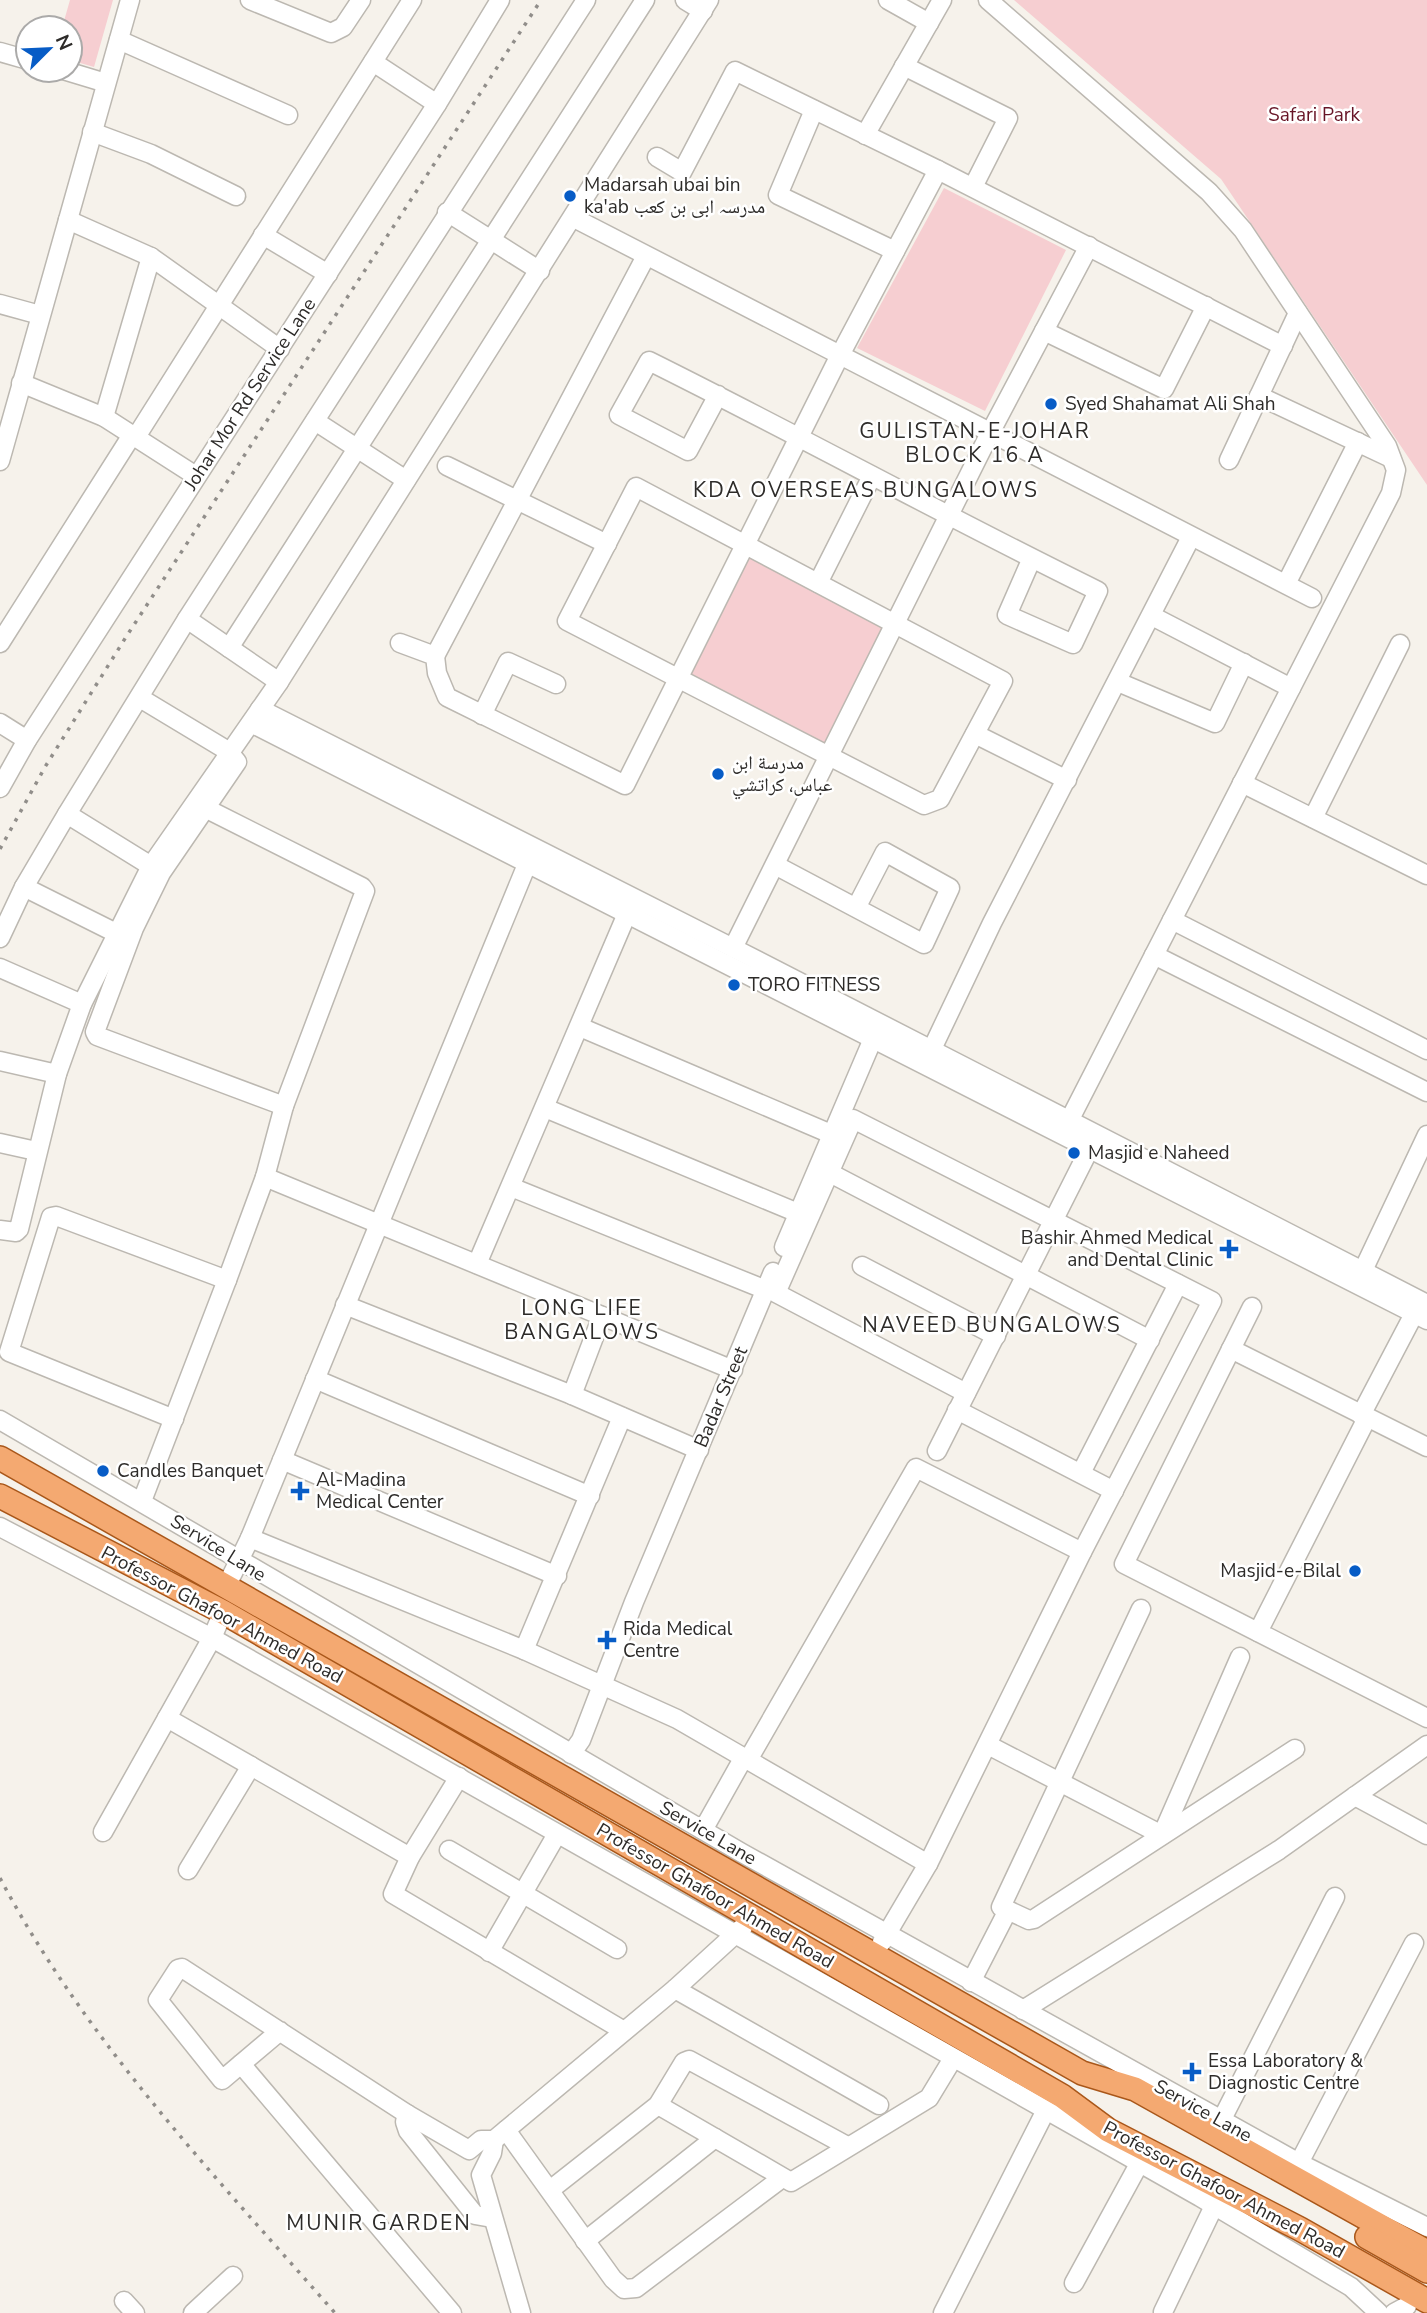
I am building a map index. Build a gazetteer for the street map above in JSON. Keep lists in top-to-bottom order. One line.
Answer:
{"streets":{"main road":["Professor Ghafoor Ahmed Road"],"street":["Johar Mor Rd Service Lane","Badar Street","Service Lane"]},"crossings":[["Badar Street","Service Lane"]],"districts":["GULISTAN-E-JOHAR BLOCK 16 A","KDA OVERSEAS BUNGALOWS","LONG LIFE BANGALOWS","NAVEED BUNGALOWS","MUNIR GARDEN"],"parks":["Safari Park"],"places":{"other":["Madarsah ubai bin ka'ab مدرسہ ابی بن کعب","Syed Shahamat Ali Shah","مدرسة ابن عباس، كراتشي","TORO FITNESS","Masjid e Naheed","Candles Banquet","Masjid-e-Bilal"],"health":["Bashir Ahmed Medical and Dental Clinic","Al-Madina Medical Center","Rida Medical Centre","Essa Laboratory & Diagnostic Centre"]},"north":"top right"}
